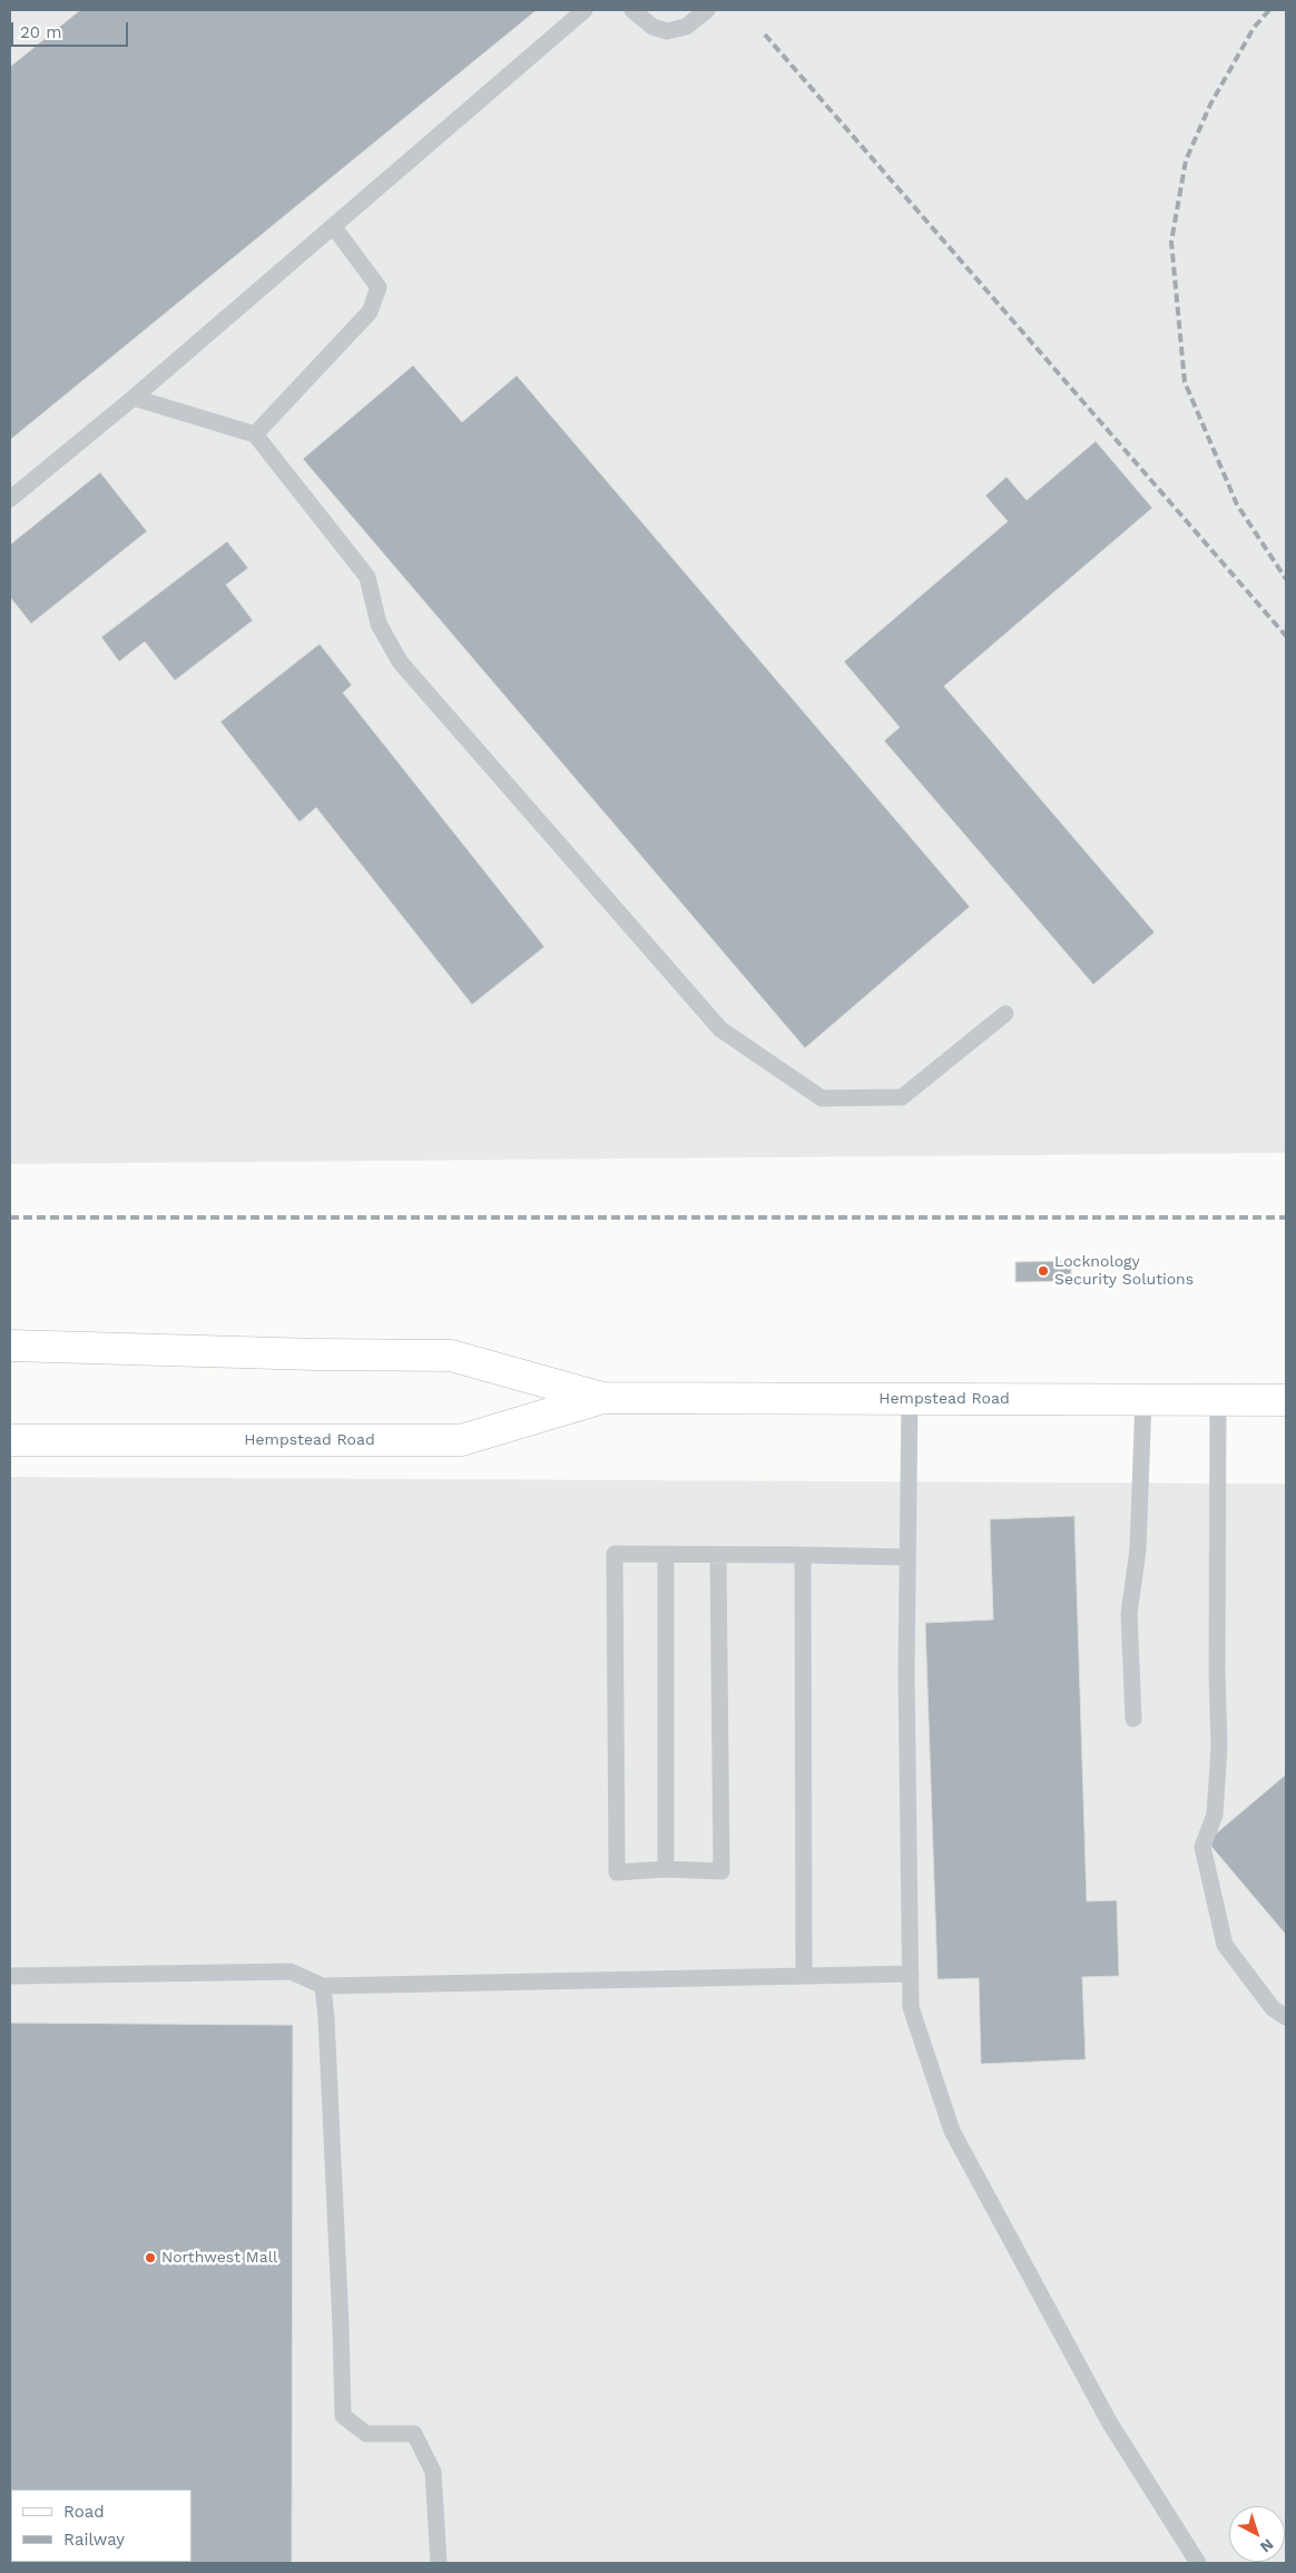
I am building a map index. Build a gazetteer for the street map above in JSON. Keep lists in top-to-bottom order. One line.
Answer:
{"streets":{"main road":["Hempstead Road"]},"places":["Locknology Security Solutions","Northwest Mall"],"legend":["Road","Railway"],"scale_bar":"20 m","north":"bottom right"}
